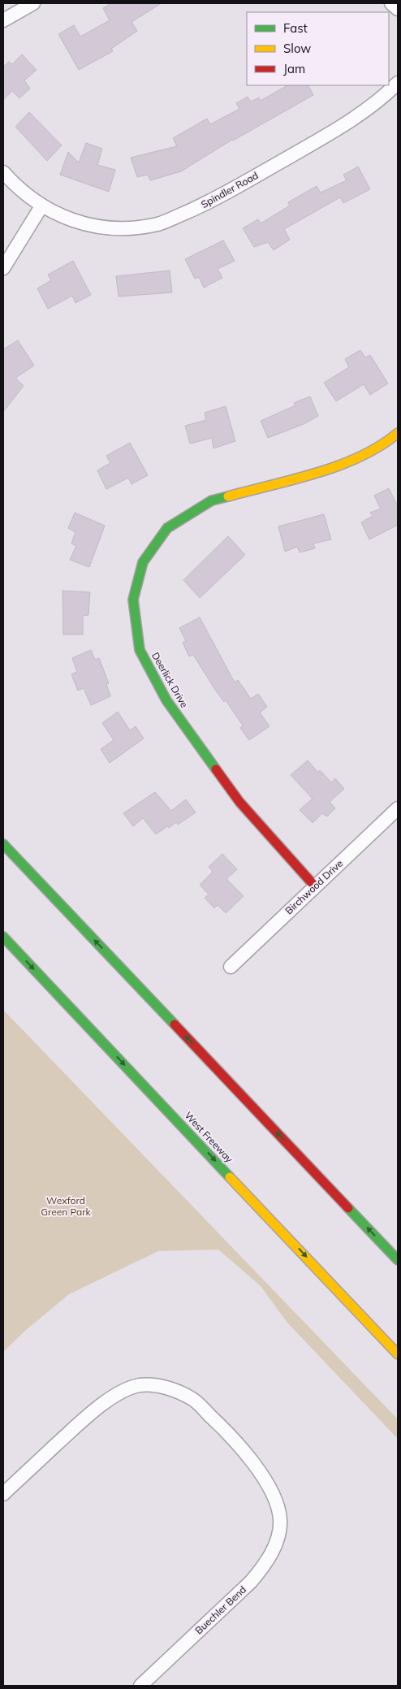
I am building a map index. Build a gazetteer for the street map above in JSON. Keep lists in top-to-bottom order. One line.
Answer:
{"streets":{"main road":["Deerlick Drive","West Freeway"],"street":["Spindler Road","Birchwood Drive","Buechler Bend"]},"crossings":[["Deerlick Drive","Birchwood Drive"]],"parks":["Wexford Green Park"],"legend":["Fast","Slow","Jam"]}
